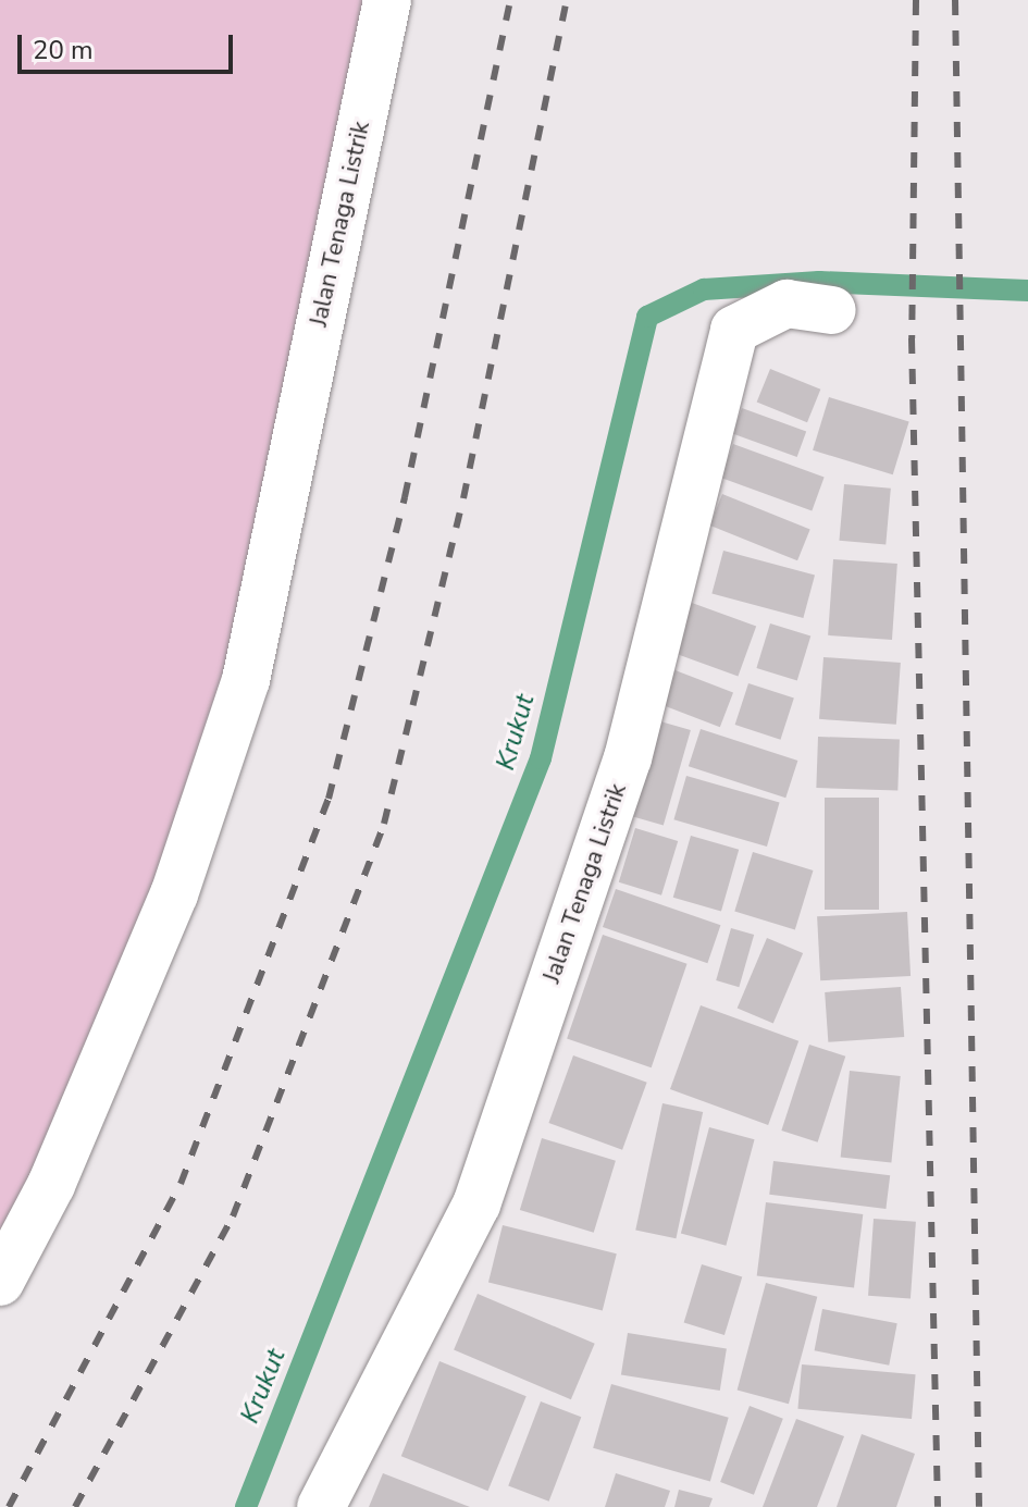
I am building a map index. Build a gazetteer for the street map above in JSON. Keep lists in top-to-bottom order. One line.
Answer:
{"streets":{"street":["Jalan Tenaga Listrik"]},"water":["Krukut"],"scale_bar":"20 m"}
